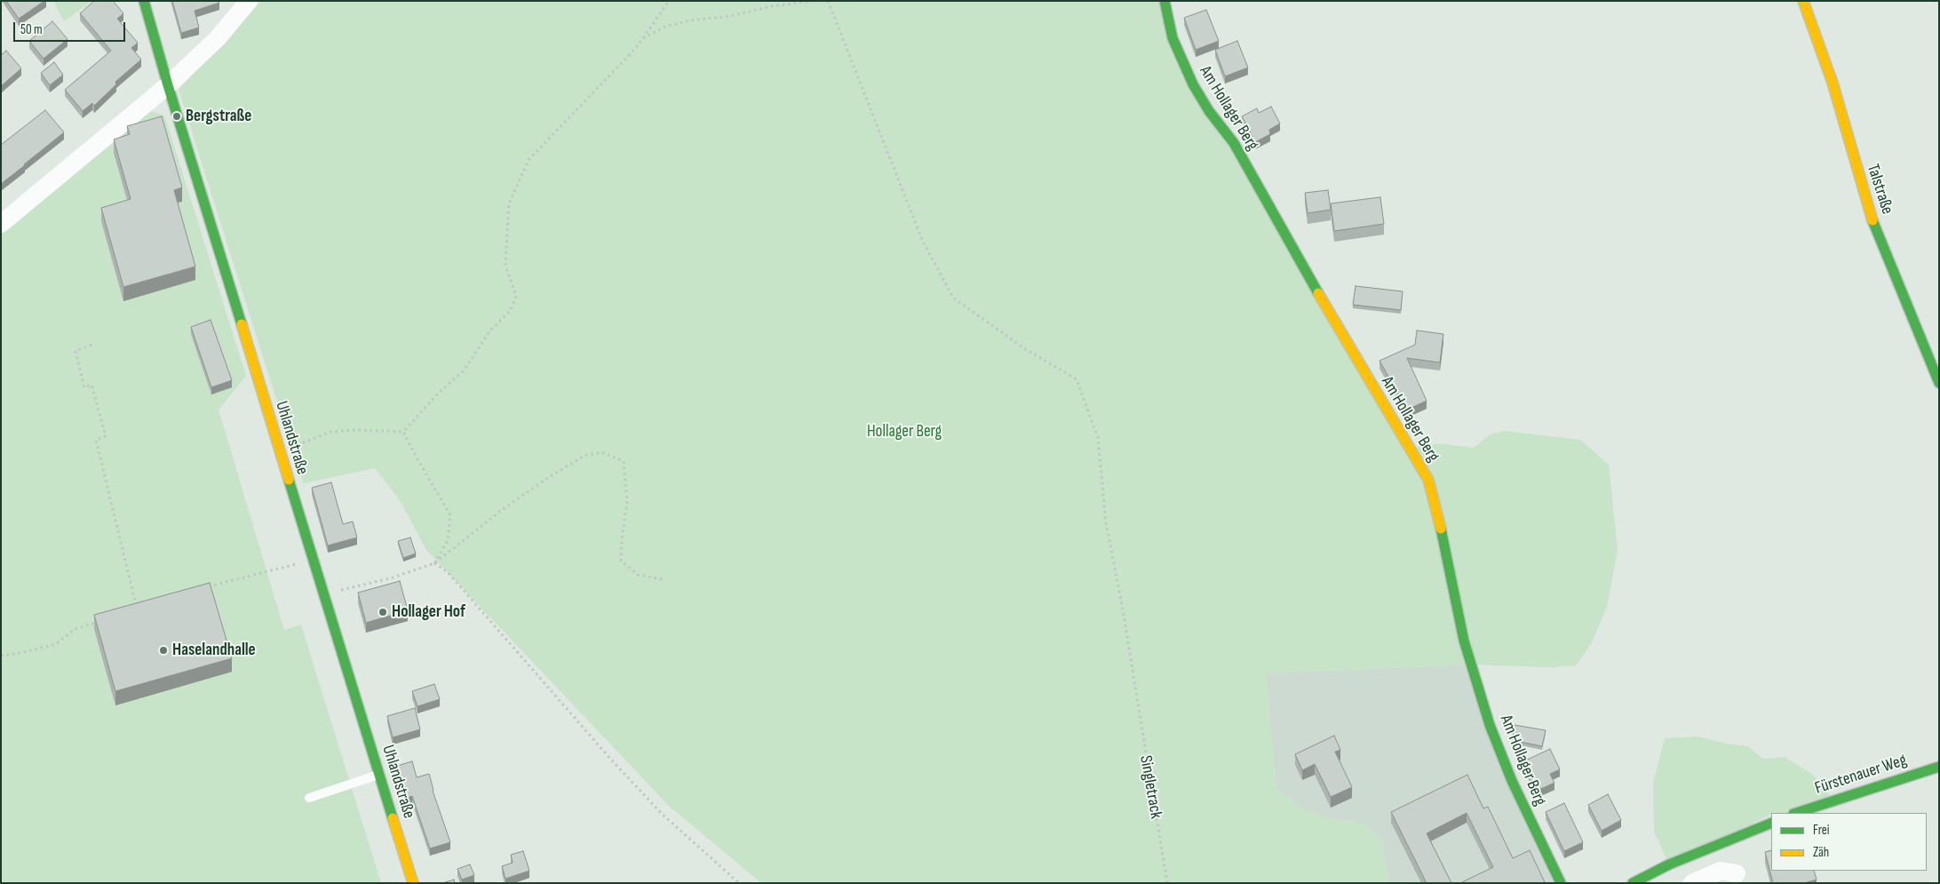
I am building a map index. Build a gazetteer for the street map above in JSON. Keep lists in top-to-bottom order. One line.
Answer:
{"streets":{"street":["Am Hollager Berg","Talstraße","Uhlandstraße","Fürstenauer Weg"],"path":["Singletrack"]},"parks":["Hollager Berg"],"places":["Bergstraße","Hollager Hof","Haselandhalle"],"legend":["Frei","Zäh"],"scale_bar":"50 m"}
